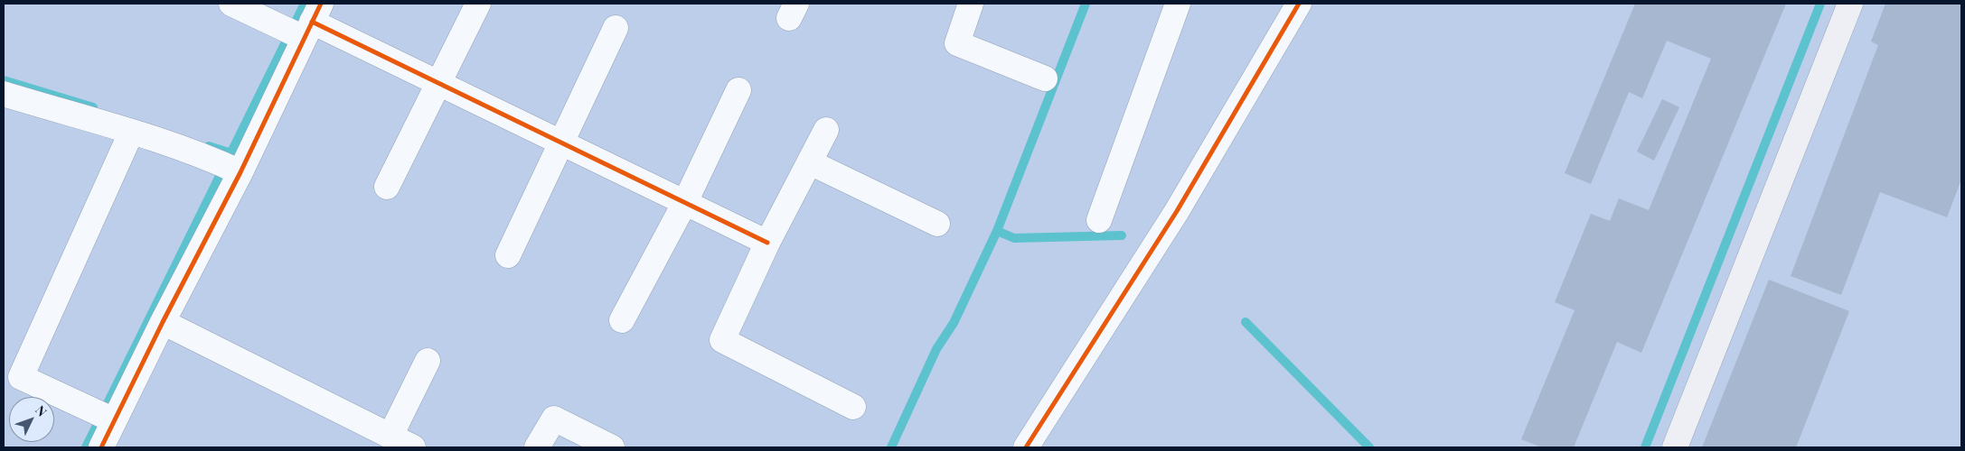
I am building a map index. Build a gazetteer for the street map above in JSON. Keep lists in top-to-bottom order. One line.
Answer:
{"north":"top right"}
